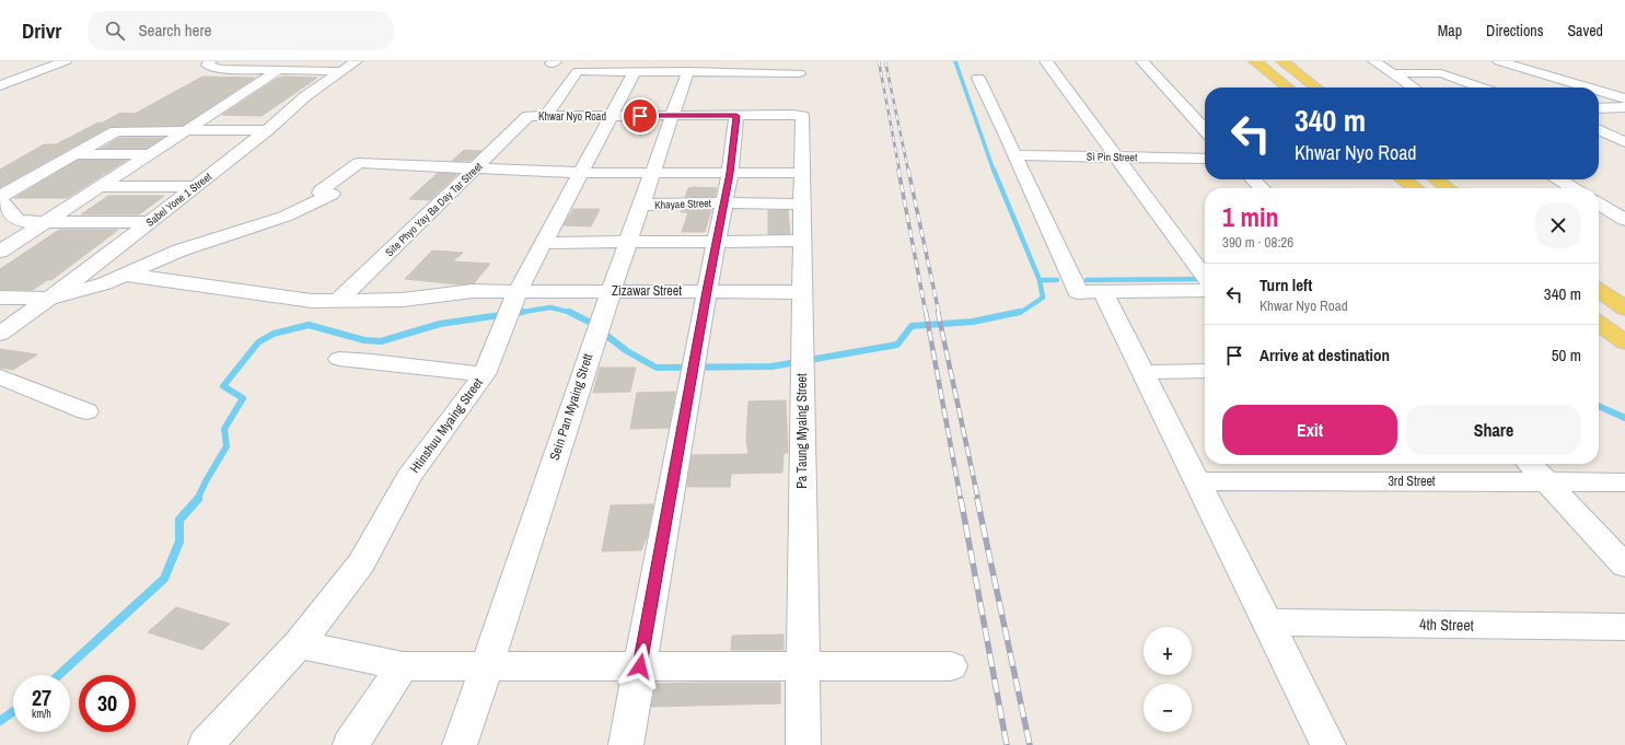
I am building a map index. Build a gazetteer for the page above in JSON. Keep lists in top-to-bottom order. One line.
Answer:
{"streets":{"street":["Khwar Nyo Road","Si Pin Street","Sabel Yone 1 Street","Khayae Street","Site Phyo Yay Ba Day Tar Street","Zizawar Street","Sein Pan Myaing Strett","Htinshuu Myaing Street","Pa Taung Myaing Street","3rd Street","4th Street"]},"crossings":[["Khwar Nyo Road","Site Phyo Yay Ba Day Tar Street"],["Khwar Nyo Road","Sein Pan Myaing Strett"],["Khwar Nyo Road","Htinshuu Myaing Street"],["Khwar Nyo Road","Pa Taung Myaing Street"],["Khayae Street","Sein Pan Myaing Strett"],["Khayae Street","Pa Taung Myaing Street"],["Site Phyo Yay Ba Day Tar Street","Zizawar Street"],["Zizawar Street","Sein Pan Myaing Strett"],["Zizawar Street","Htinshuu Myaing Street"],["Zizawar Street","Pa Taung Myaing Street"]],"page":{"header":"Drivr","search":"Search here","nav":["Map","Directions","Saved"],"turn":["340 m","Khwar Nyo Road"],"heading":["1 min","390 m · 08:26"],"list":[{"name":"Turn left","note":"Khwar Nyo Road","value":"340 m"},{"name":"Arrive at destination","value":"50 m"}],"buttons":["Exit","Share"],"map_buttons":["+","−"],"speed":"27 km/h","limit":"30"}}
